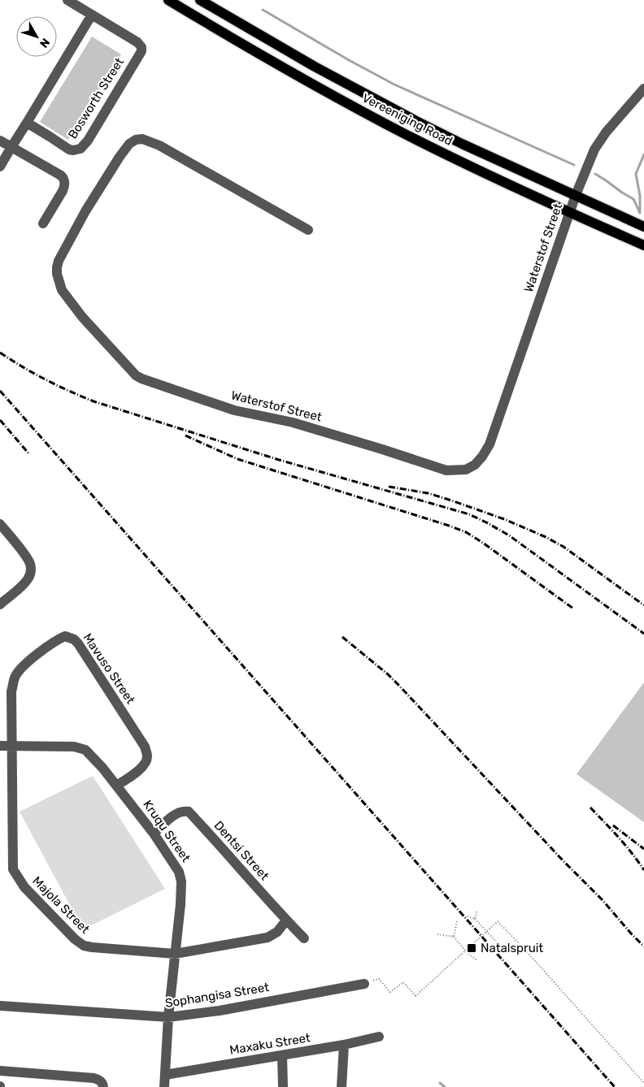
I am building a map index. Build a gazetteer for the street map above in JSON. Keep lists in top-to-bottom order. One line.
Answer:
{"streets":{"main road":["Vereeniging Road"],"street":["Bosworth Street","Waterstof Street","Mavuso Street","Kruqu Street","Dentsi Street","Majola Street","Sophangisa Street","Maxaku Street"]},"crossings":[["Vereeniging Road","Waterstof Street"],["Mavuso Street","Kruqu Street"],["Mavuso Street","Majola Street"],["Kruqu Street","Dentsi Street"],["Kruqu Street","Majola Street"],["Kruqu Street","Sophangisa Street"],["Kruqu Street","Maxaku Street"],["Dentsi Street","Majola Street"]],"places":{"transit":["Natalspruit"]},"north":"bottom right"}
